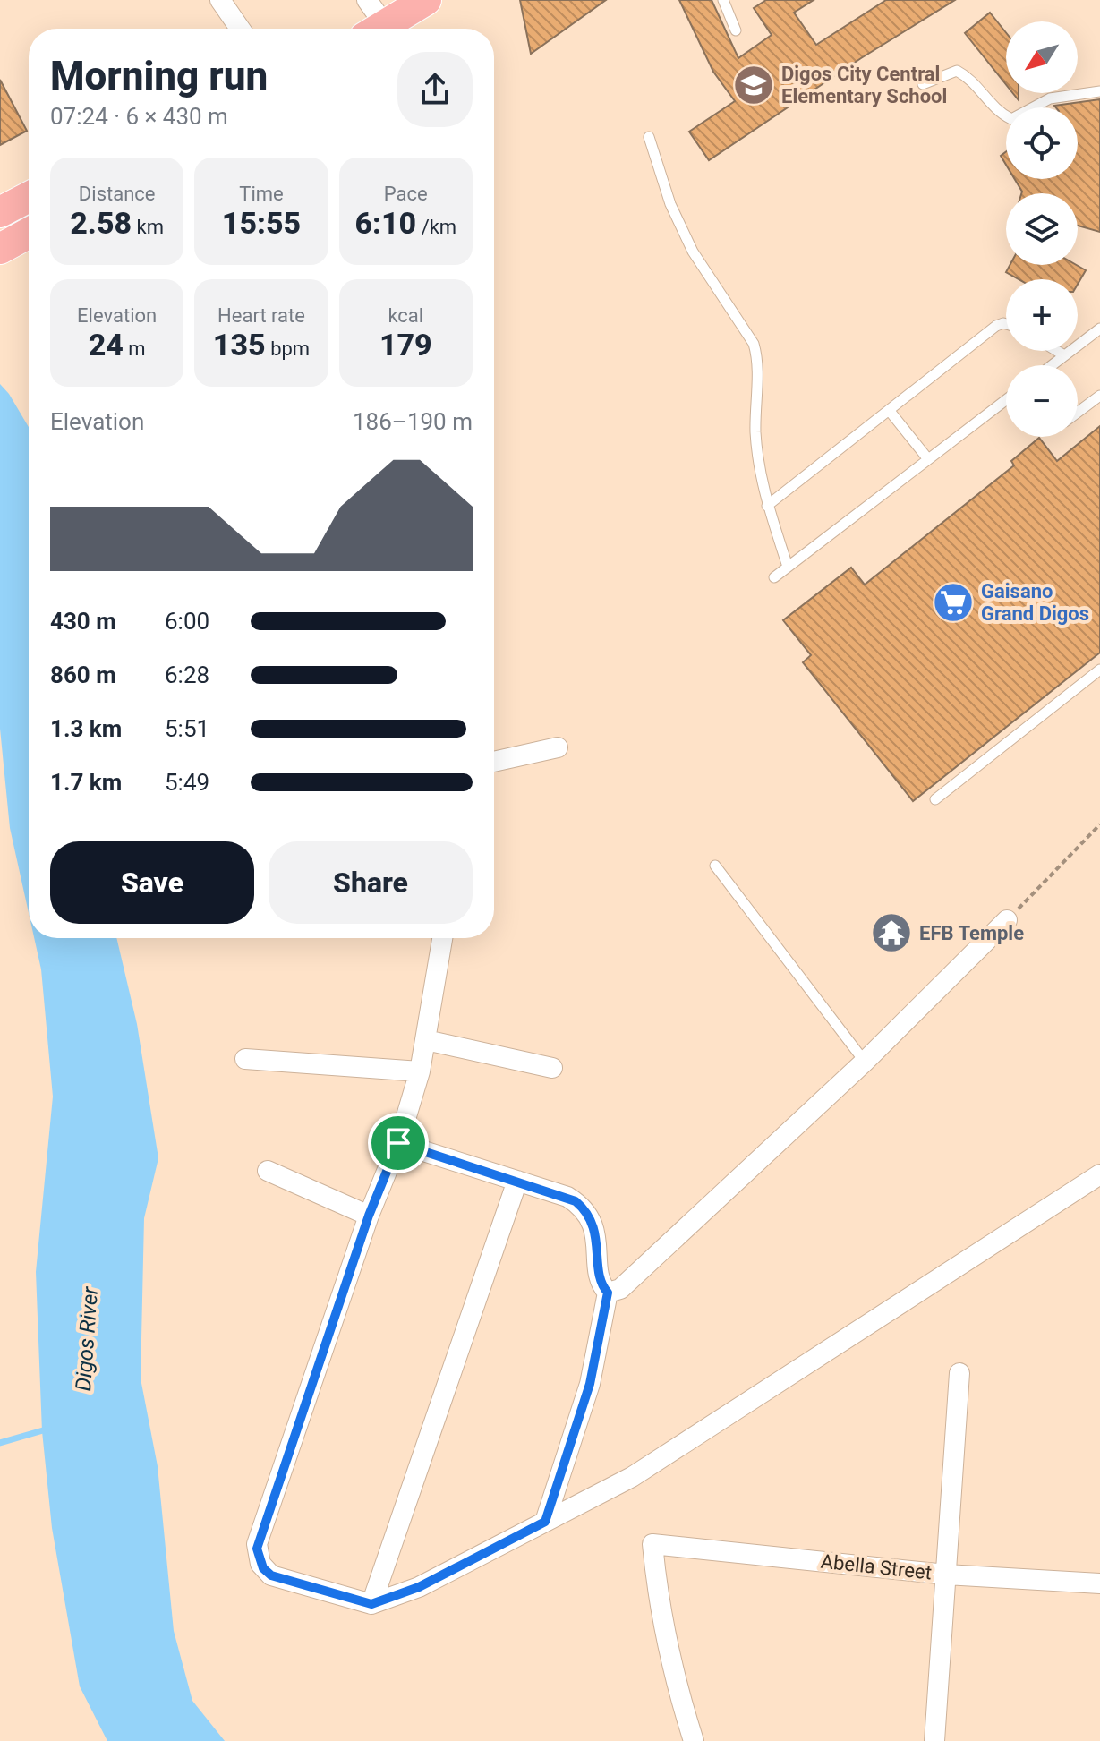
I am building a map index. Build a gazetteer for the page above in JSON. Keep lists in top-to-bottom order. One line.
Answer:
{"streets":{"street":["Abella Street"]},"water":["Digos River"],"places":{"school or university":["Digos City Central Elementary School"],"supermarket":["Gaisano Grand Digos"],"temple":["EFB Temple"]},"north":"bottom left","page":{"map_buttons":["+","−"],"heading":["Morning run","07:24 · 6 × 430 m"],"stats":[["Distance","2.58 km"],["Time","15:55"],["Pace","6:10 /km"],["Elevation","24 m"],["Heart rate","135 bpm"],["kcal","179"]],"chart":["Elevation","186–190 m"],"list":[{"name":"430 m","note":"6:00"},{"name":"860 m","note":"6:28"},{"name":"1.3 km","note":"5:51"},{"name":"1.7 km","note":"5:49"}],"buttons":["Save","Share"]}}
